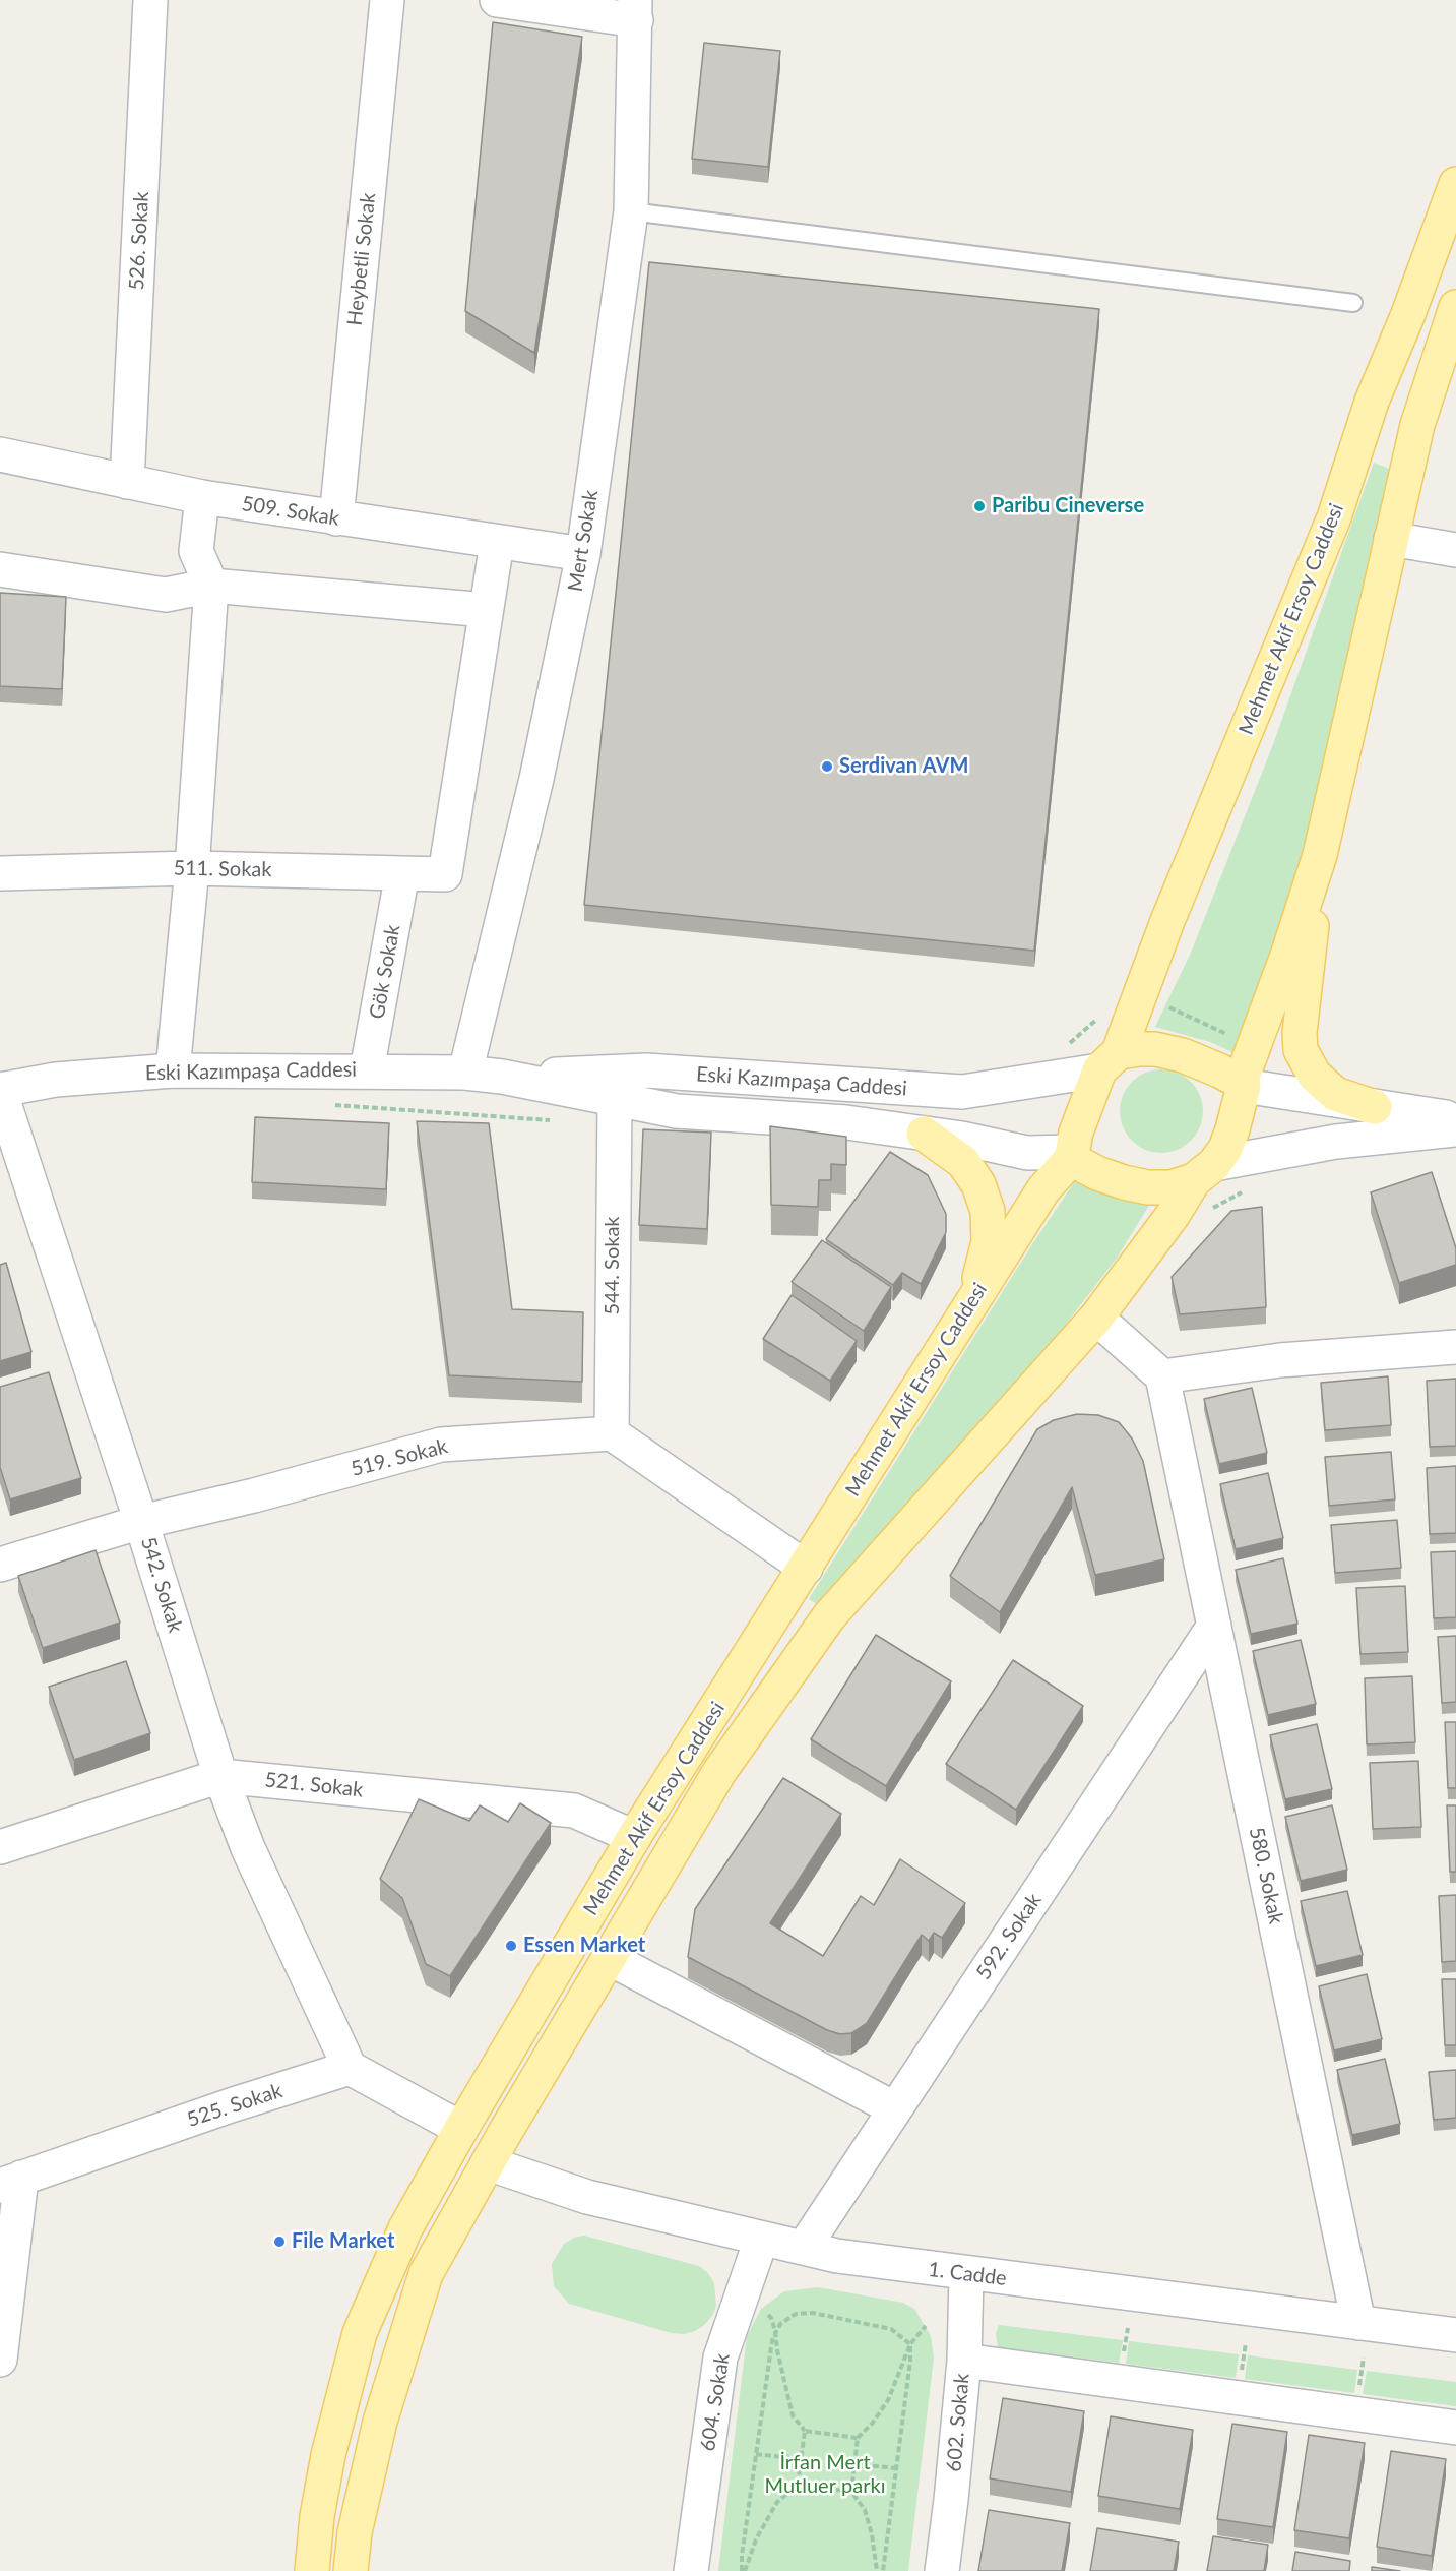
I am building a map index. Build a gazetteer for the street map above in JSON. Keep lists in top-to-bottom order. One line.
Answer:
{"streets":{"main road":["Mehmet Akif Ersoy Caddesi"],"street":["526. Sokak","Heybetli Sokak","509. Sokak","Mert Sokak","511. Sokak","Gök Sokak","Eski Kazımpaşa Caddesi","544. Sokak","519. Sokak","542. Sokak","521. Sokak","580. Sokak","592. Sokak","525. Sokak","1. Cadde","604. Sokak","602. Sokak"]},"crossings":[["526. Sokak","509. Sokak"],["Heybetli Sokak","509. Sokak"],["509. Sokak","Mert Sokak"],["Mert Sokak","Eski Kazımpaşa Caddesi"],["Mehmet Akif Ersoy Caddesi","Eski Kazımpaşa Caddesi"],["Mehmet Akif Ersoy Caddesi","521. Sokak"],["Mehmet Akif Ersoy Caddesi","1. Cadde"],["511. Sokak","Gök Sokak"],["Gök Sokak","Eski Kazımpaşa Caddesi"],["Eski Kazımpaşa Caddesi","544. Sokak"],["Eski Kazımpaşa Caddesi","542. Sokak"],["544. Sokak","519. Sokak"],["519. Sokak","542. Sokak"],["542. Sokak","521. Sokak"],["542. Sokak","525. Sokak"],["580. Sokak","592. Sokak"],["580. Sokak","1. Cadde"],["592. Sokak","1. Cadde"],["1. Cadde","604. Sokak"],["1. Cadde","602. Sokak"]],"parks":["İrfan Mert Mutluer parkı"],"places":["Paribu Cineverse","Serdivan AVM","Essen Market","File Market"]}
